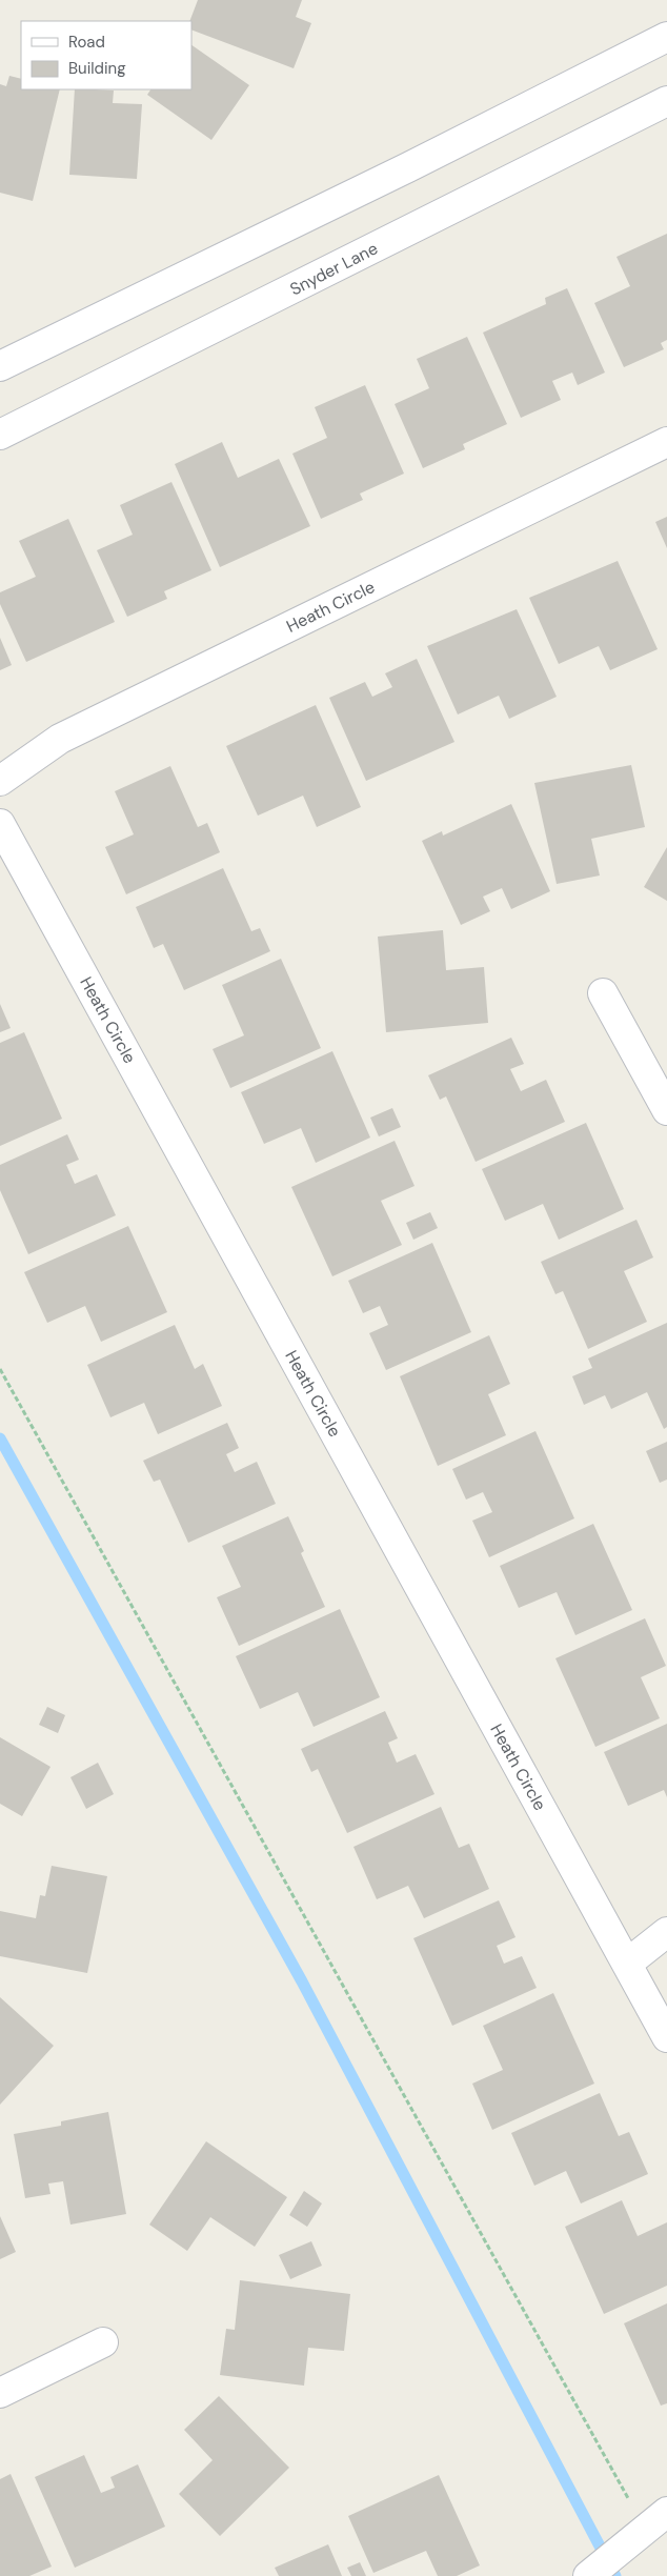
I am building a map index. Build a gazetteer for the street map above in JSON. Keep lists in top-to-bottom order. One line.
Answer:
{"streets":{"street":["Snyder Lane","Heath Circle"]},"legend":["Road","Building"]}
